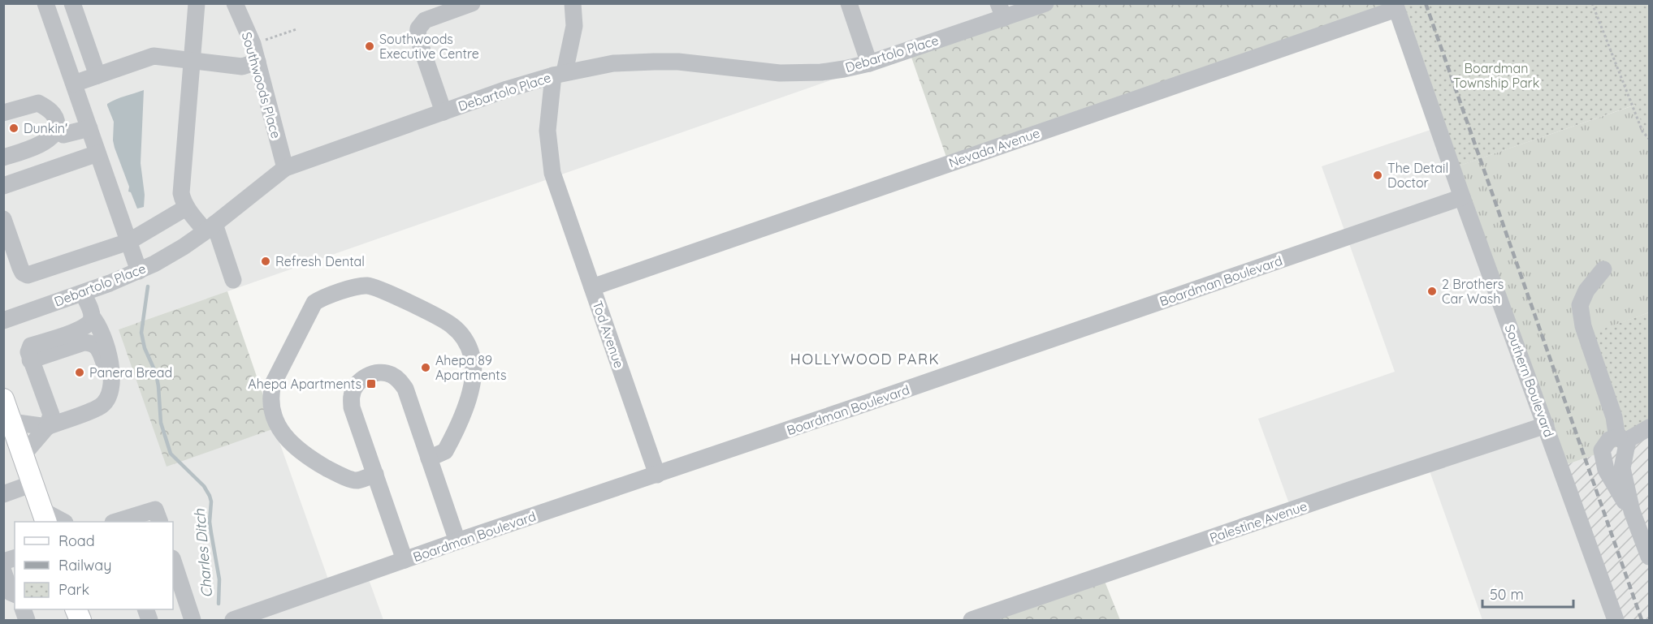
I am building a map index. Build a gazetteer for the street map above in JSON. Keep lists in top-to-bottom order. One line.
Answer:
{"streets":{"street":["Debartolo Place","Southwoods Place","Nevada Avenue","Boardman Boulevard","Tod Avenue","Southern Boulevard","Palestine Avenue"]},"crossings":[["Debartolo Place","Southwoods Place"],["Debartolo Place","Tod Avenue"],["Nevada Avenue","Tod Avenue"],["Nevada Avenue","Southern Boulevard"],["Boardman Boulevard","Tod Avenue"],["Boardman Boulevard","Southern Boulevard"],["Southern Boulevard","Palestine Avenue"]],"districts":["HOLLYWOOD PARK"],"water":["Charles Ditch"],"parks":["Boardman Township Park"],"places":{"other":["Southwoods Executive Centre","Dunkin'","The Detail Doctor","Refresh Dental","2 Brothers Car Wash","Ahepa 89 Apartments","Panera Bread"],"transit":["Ahepa Apartments"]},"legend":["Road","Railway","Park"],"scale_bar":"50 m"}
